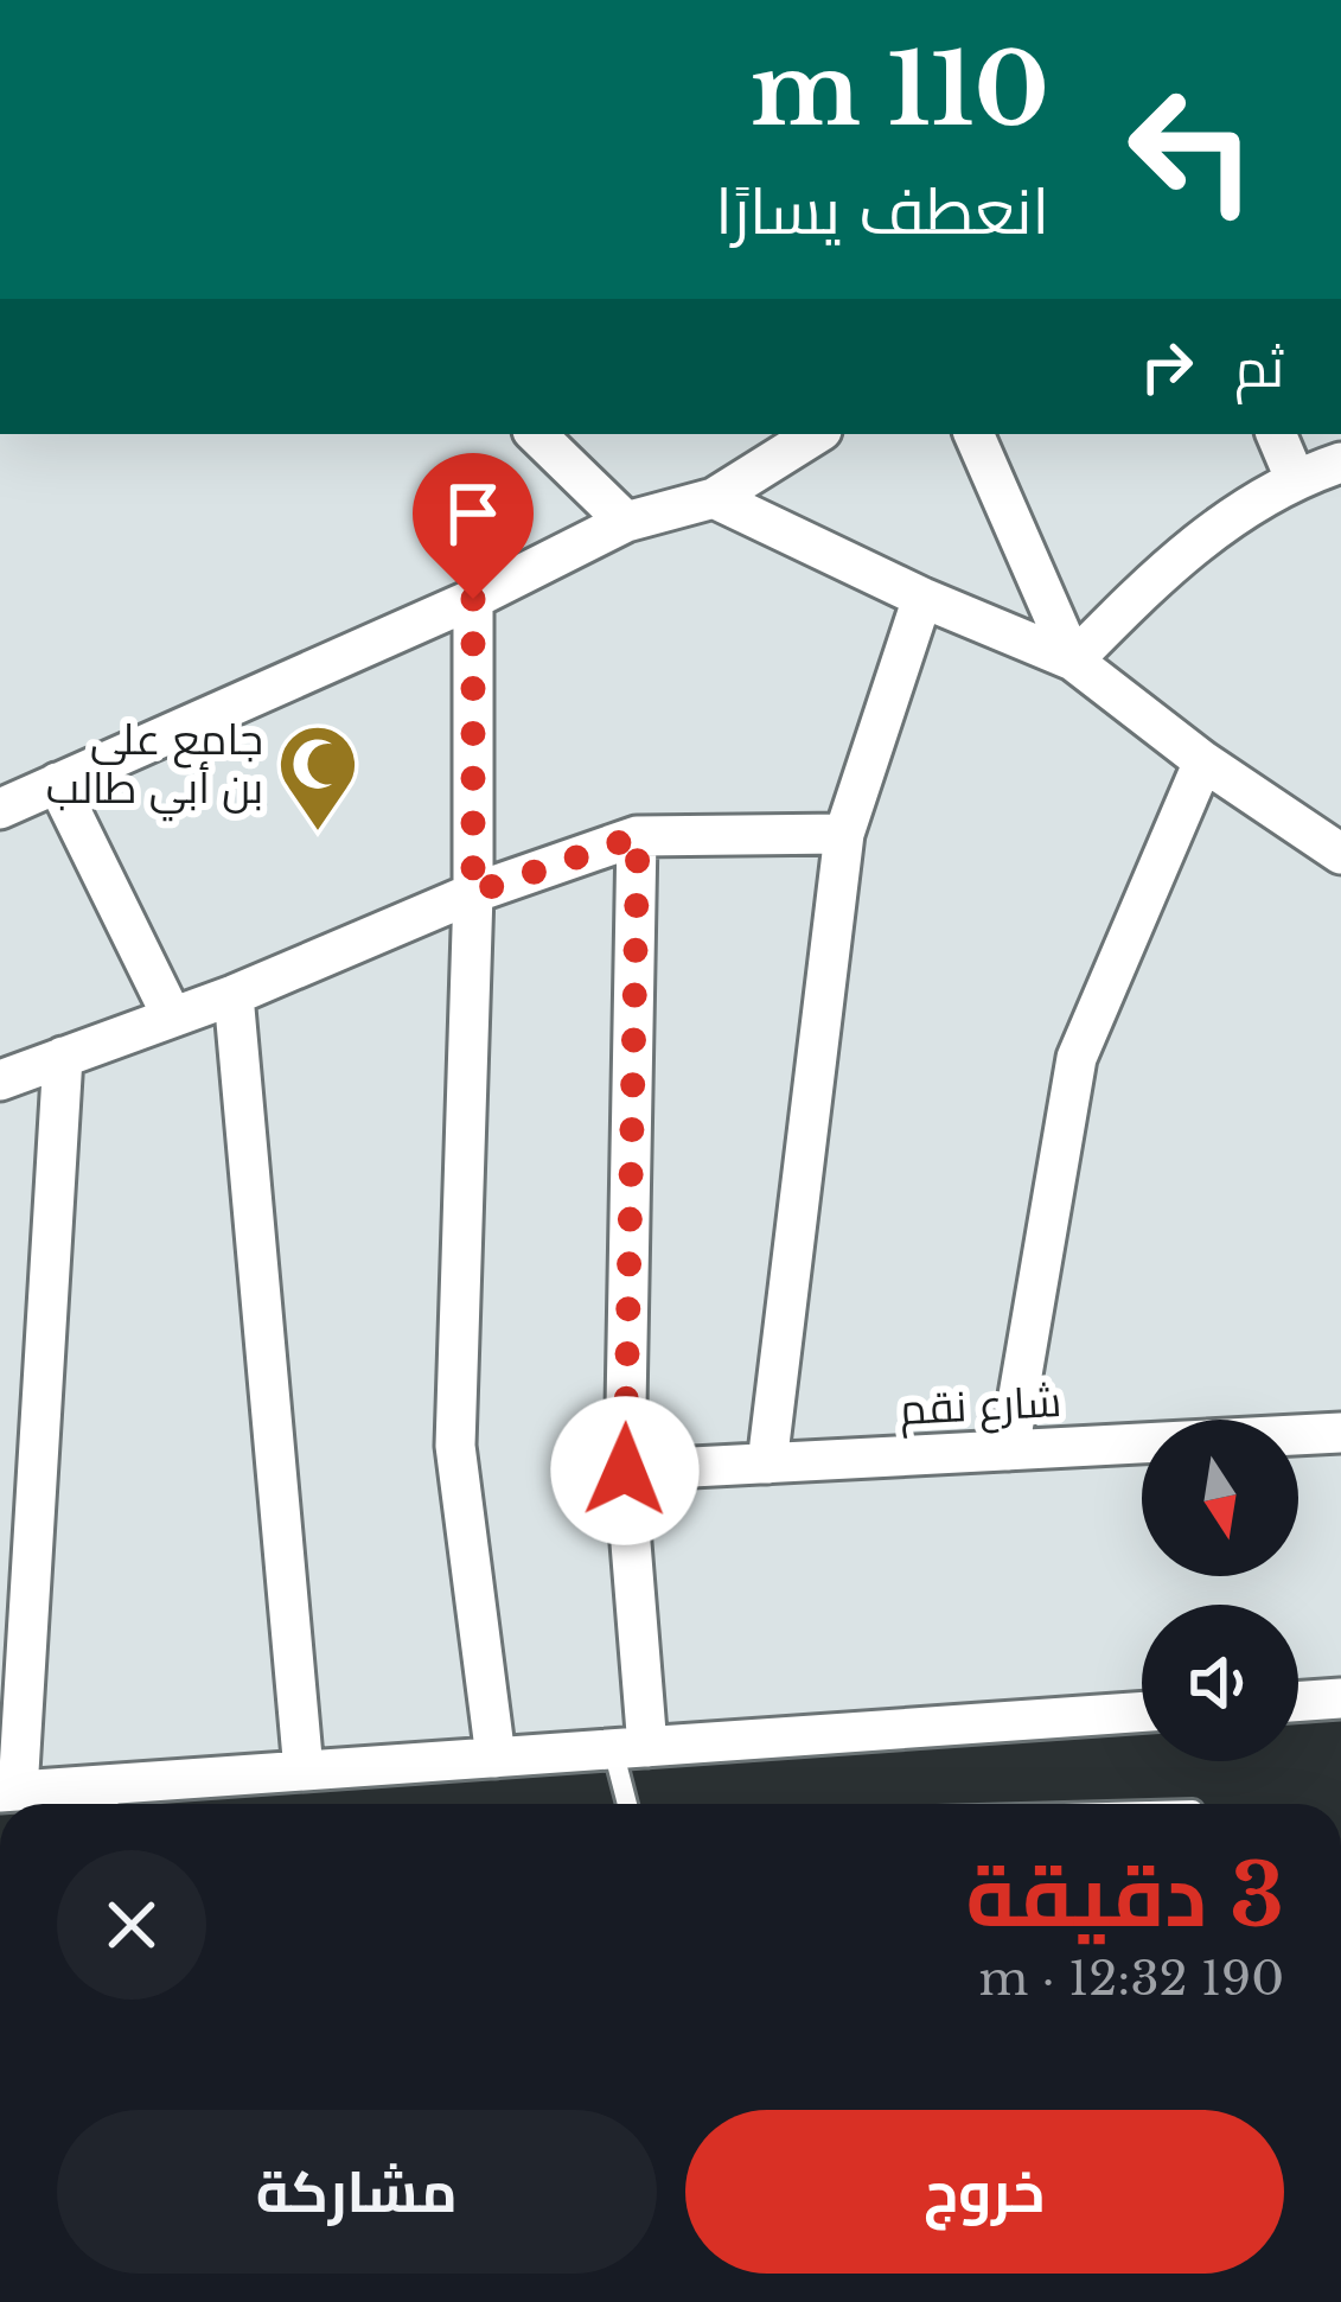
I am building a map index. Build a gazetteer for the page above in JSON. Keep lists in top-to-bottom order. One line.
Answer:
{"streets":{"street":["شارع نقم"]},"places":{"mosque":["جامع علي بن أبي طالب"]},"north":"bottom","page":{"turn":["110 m","انعطف يسارًا"],"then":"ثم","heading":["3 دقيقة","190 m · 12:32"],"buttons":["خروج","مشاركة"]}}
